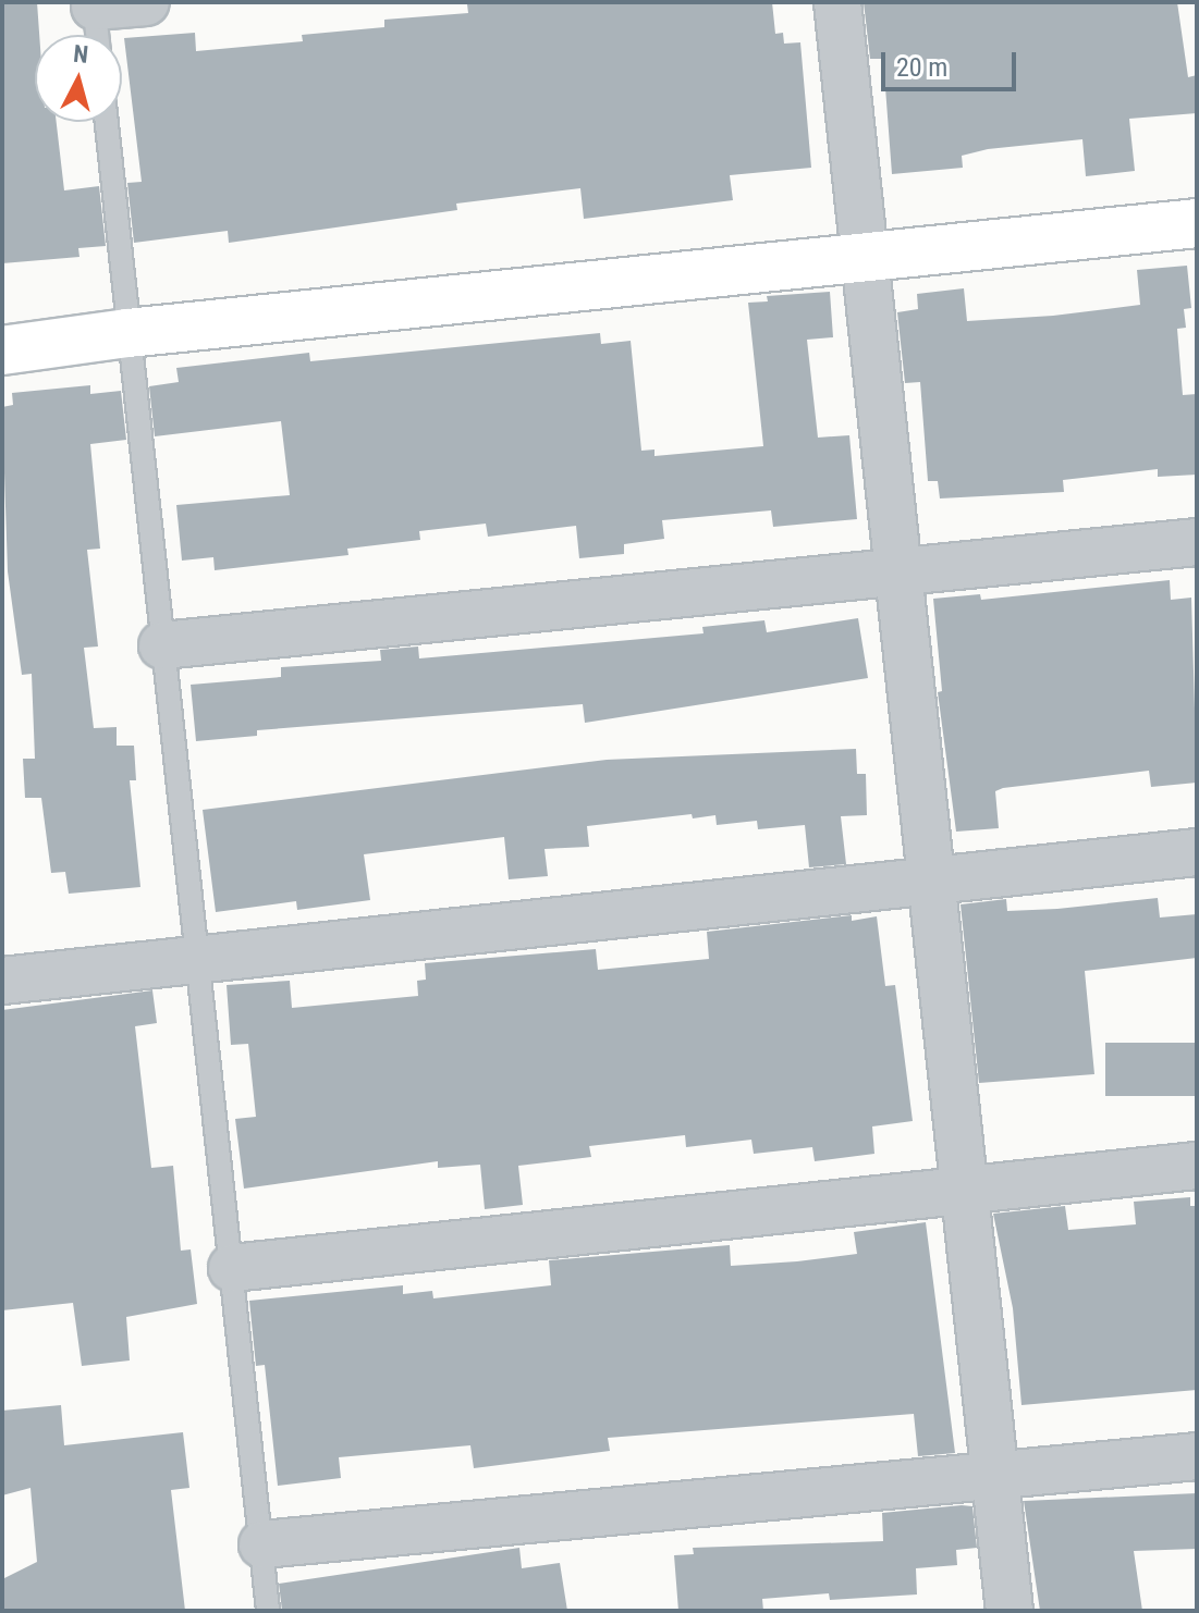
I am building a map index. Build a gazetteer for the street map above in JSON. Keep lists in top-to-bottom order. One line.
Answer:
{"scale_bar":"20 m","north":"top"}
